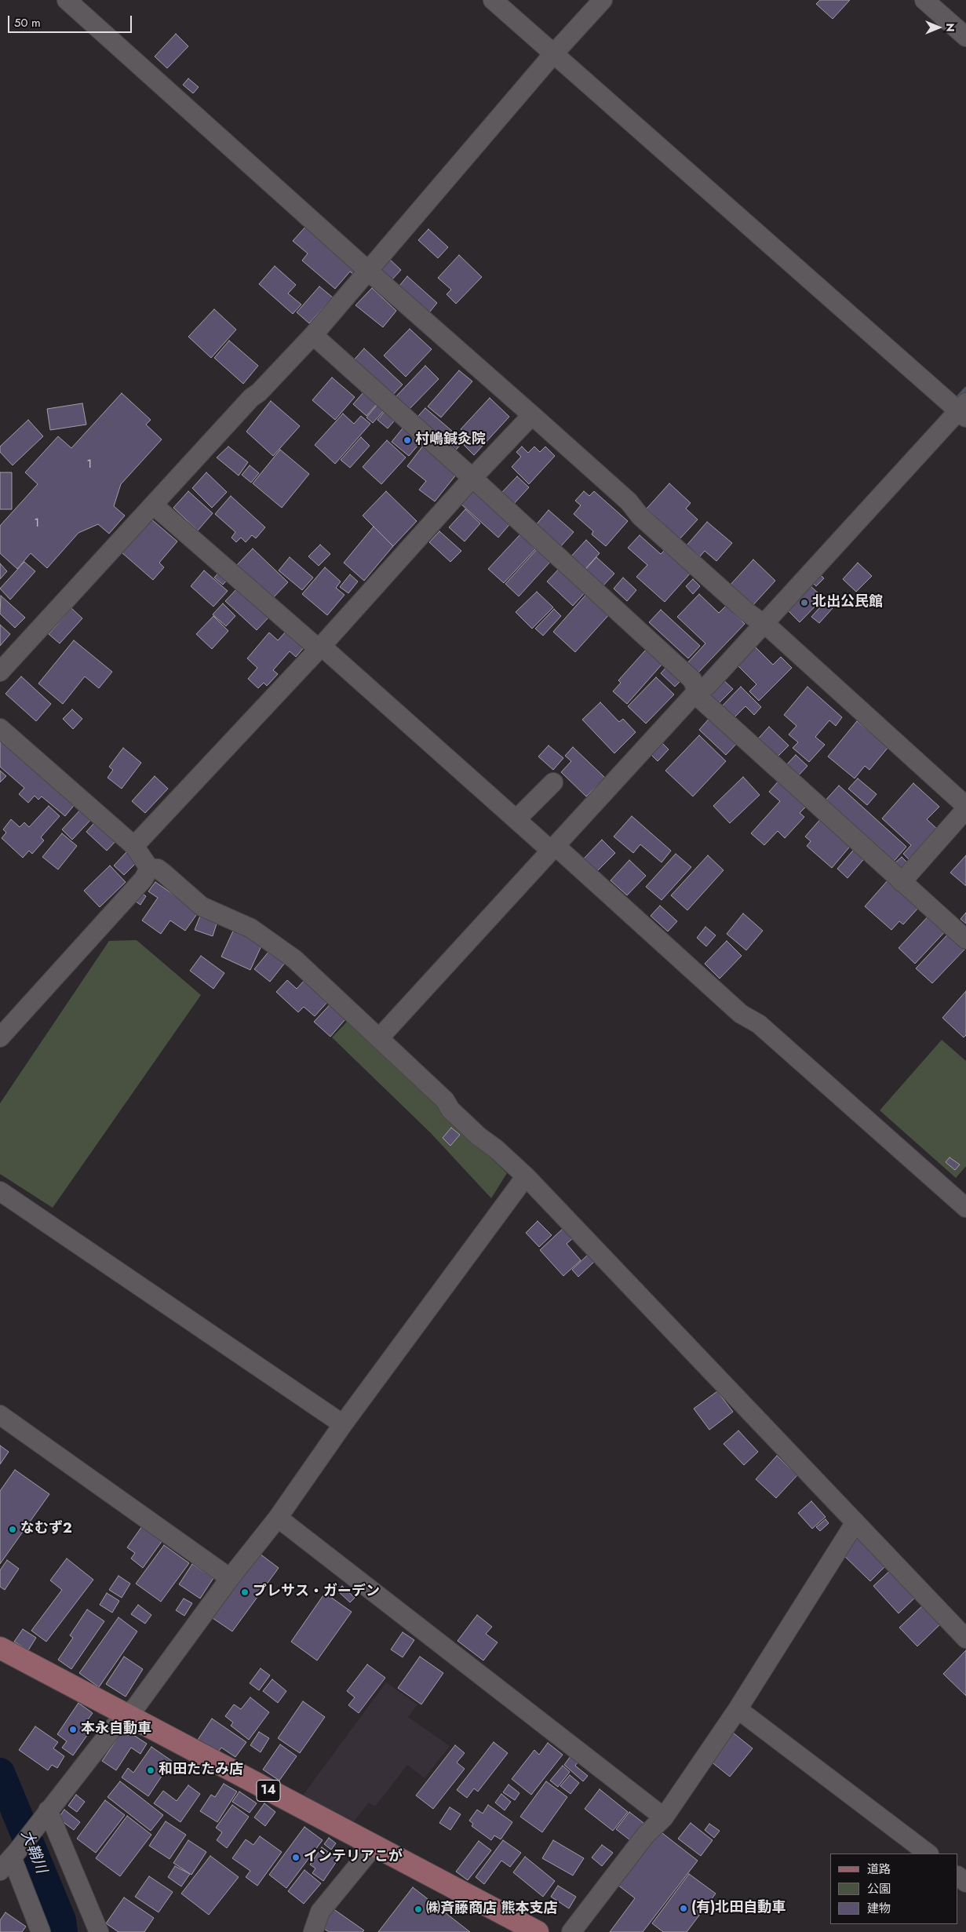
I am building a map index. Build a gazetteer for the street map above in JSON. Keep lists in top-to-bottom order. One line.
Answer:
{"streets":{"main road":["14"]},"water":["大鞘川"],"places":["村嶋鍼灸院","北出公民館","なむず２","プレサス・ガーデン","本永自動車","和田たたみ店","インテリアこが","(有)北田自動車","㈱斉藤商店 熊本支店"],"house_numbers":["1","1"],"legend":["道路","公園","建物"],"scale_bar":"50 m","north":"right"}
